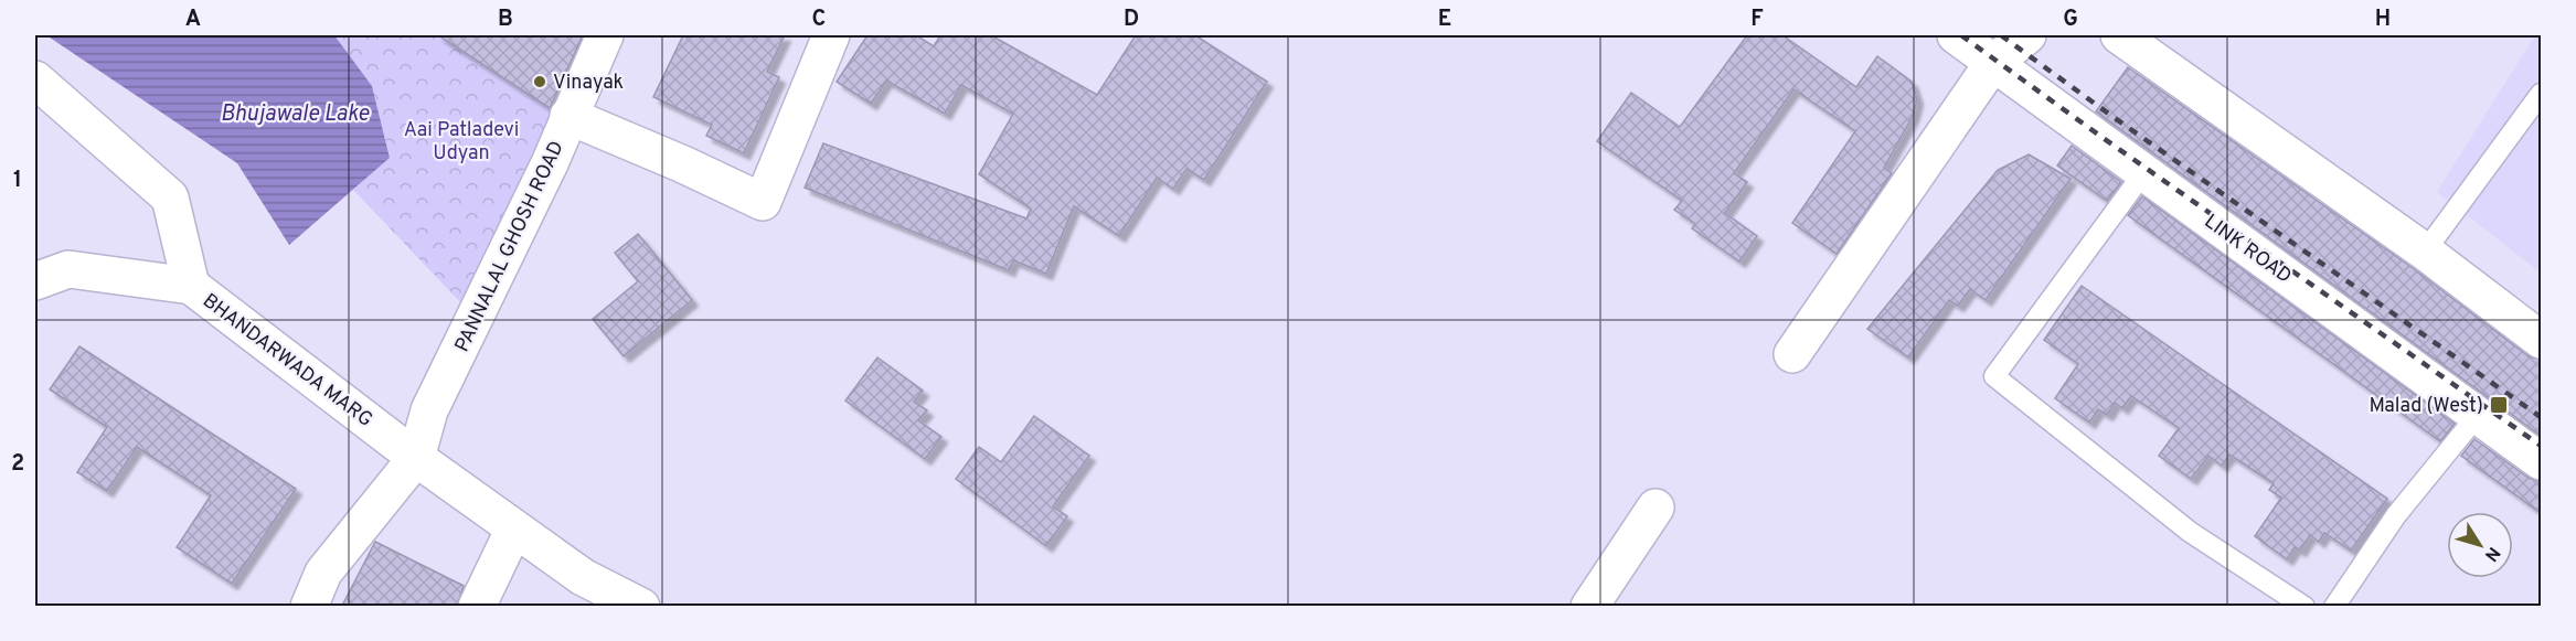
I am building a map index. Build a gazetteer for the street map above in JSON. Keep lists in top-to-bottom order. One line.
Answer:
{"streets":{"street":["PANNALAL GHOSH ROAD","LINK ROAD","BHANDARWADA MARG"]},"crossings":[["PANNALAL GHOSH ROAD","BHANDARWADA MARG"]],"water":["Bhujawale Lake"],"parks":["Aai Patladevi Udyan"],"places":{"other":["Vinayak"],"transit":["Malad (West)"]},"north":"bottom right","grid":{"columns":["A","B","C","D","E","F","G","H"],"rows":["1","2"]}}
